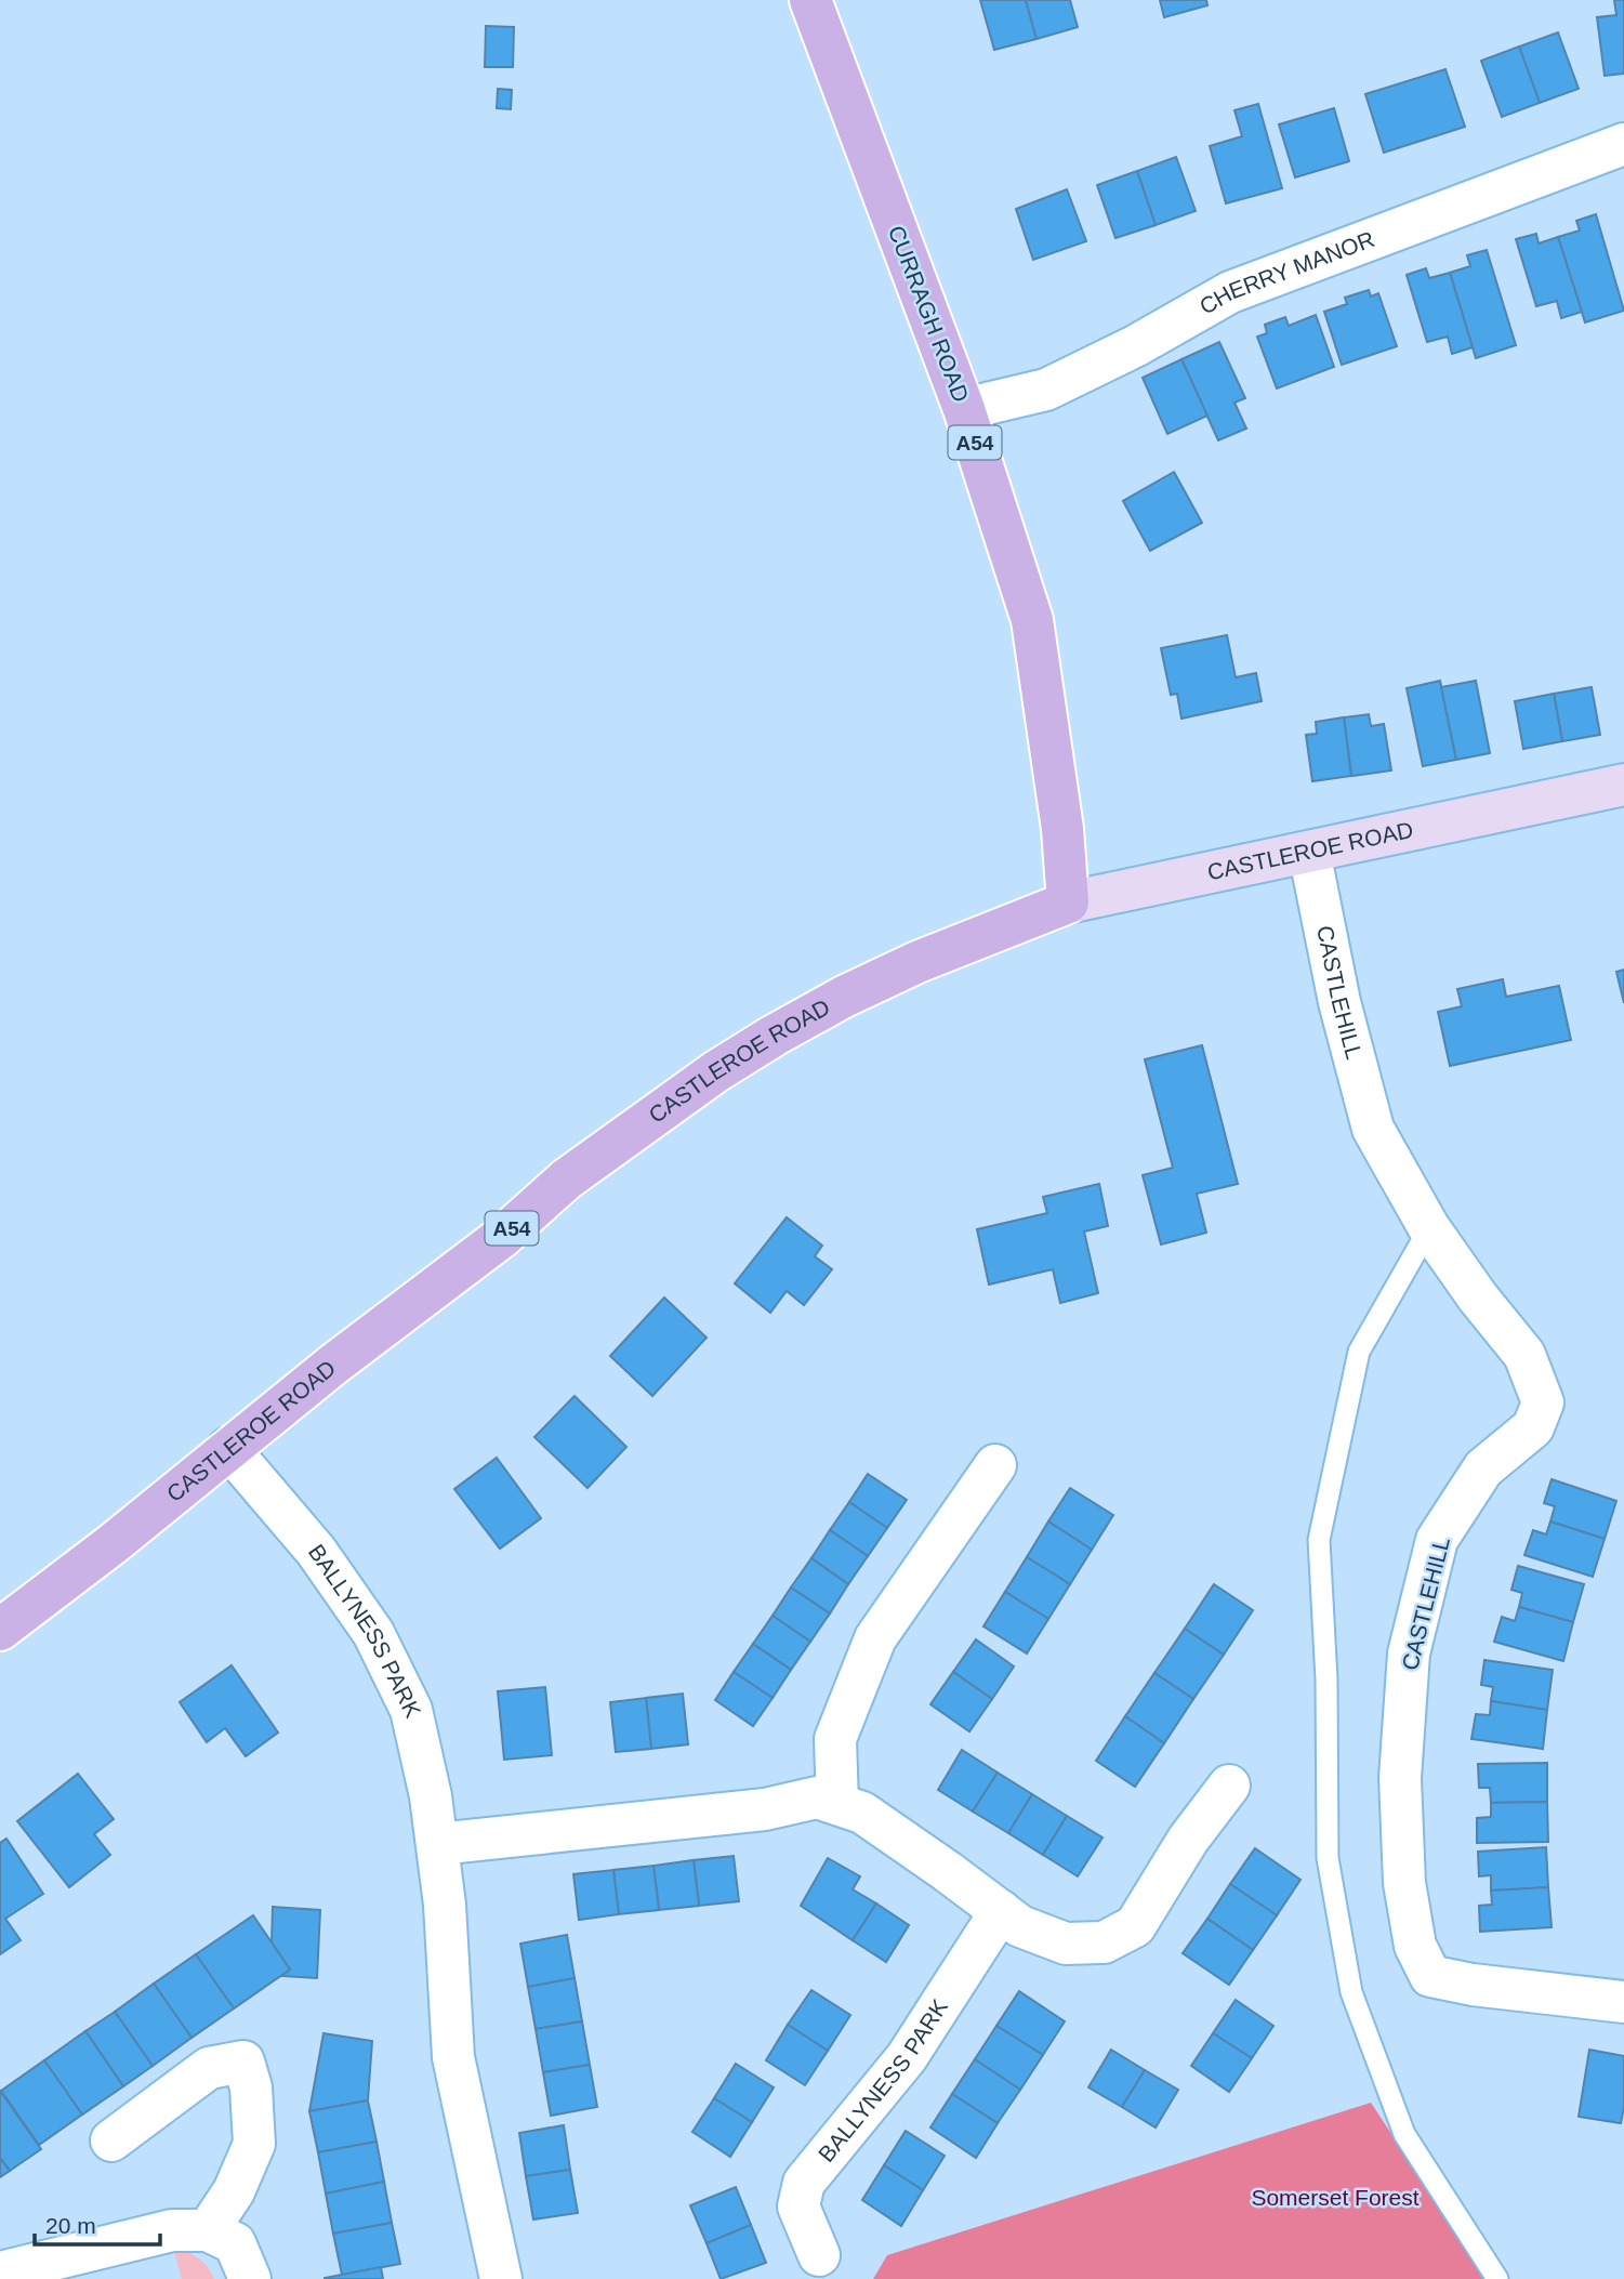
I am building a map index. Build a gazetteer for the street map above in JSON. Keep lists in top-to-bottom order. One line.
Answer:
{"streets":{"main road":["CURRAGH ROAD","A54","CASTLEROE ROAD"],"street":["CHERRY MANOR","CASTLEHILL","BALLYNESS PARK"]},"crossings":[["CHERRY MANOR","CURRAGH ROAD"],["CURRAGH ROAD","CASTLEROE ROAD"],["CASTLEROE ROAD","CASTLEHILL"],["CASTLEROE ROAD","BALLYNESS PARK"]],"parks":["Somerset Forest"],"scale_bar":"20 m"}
